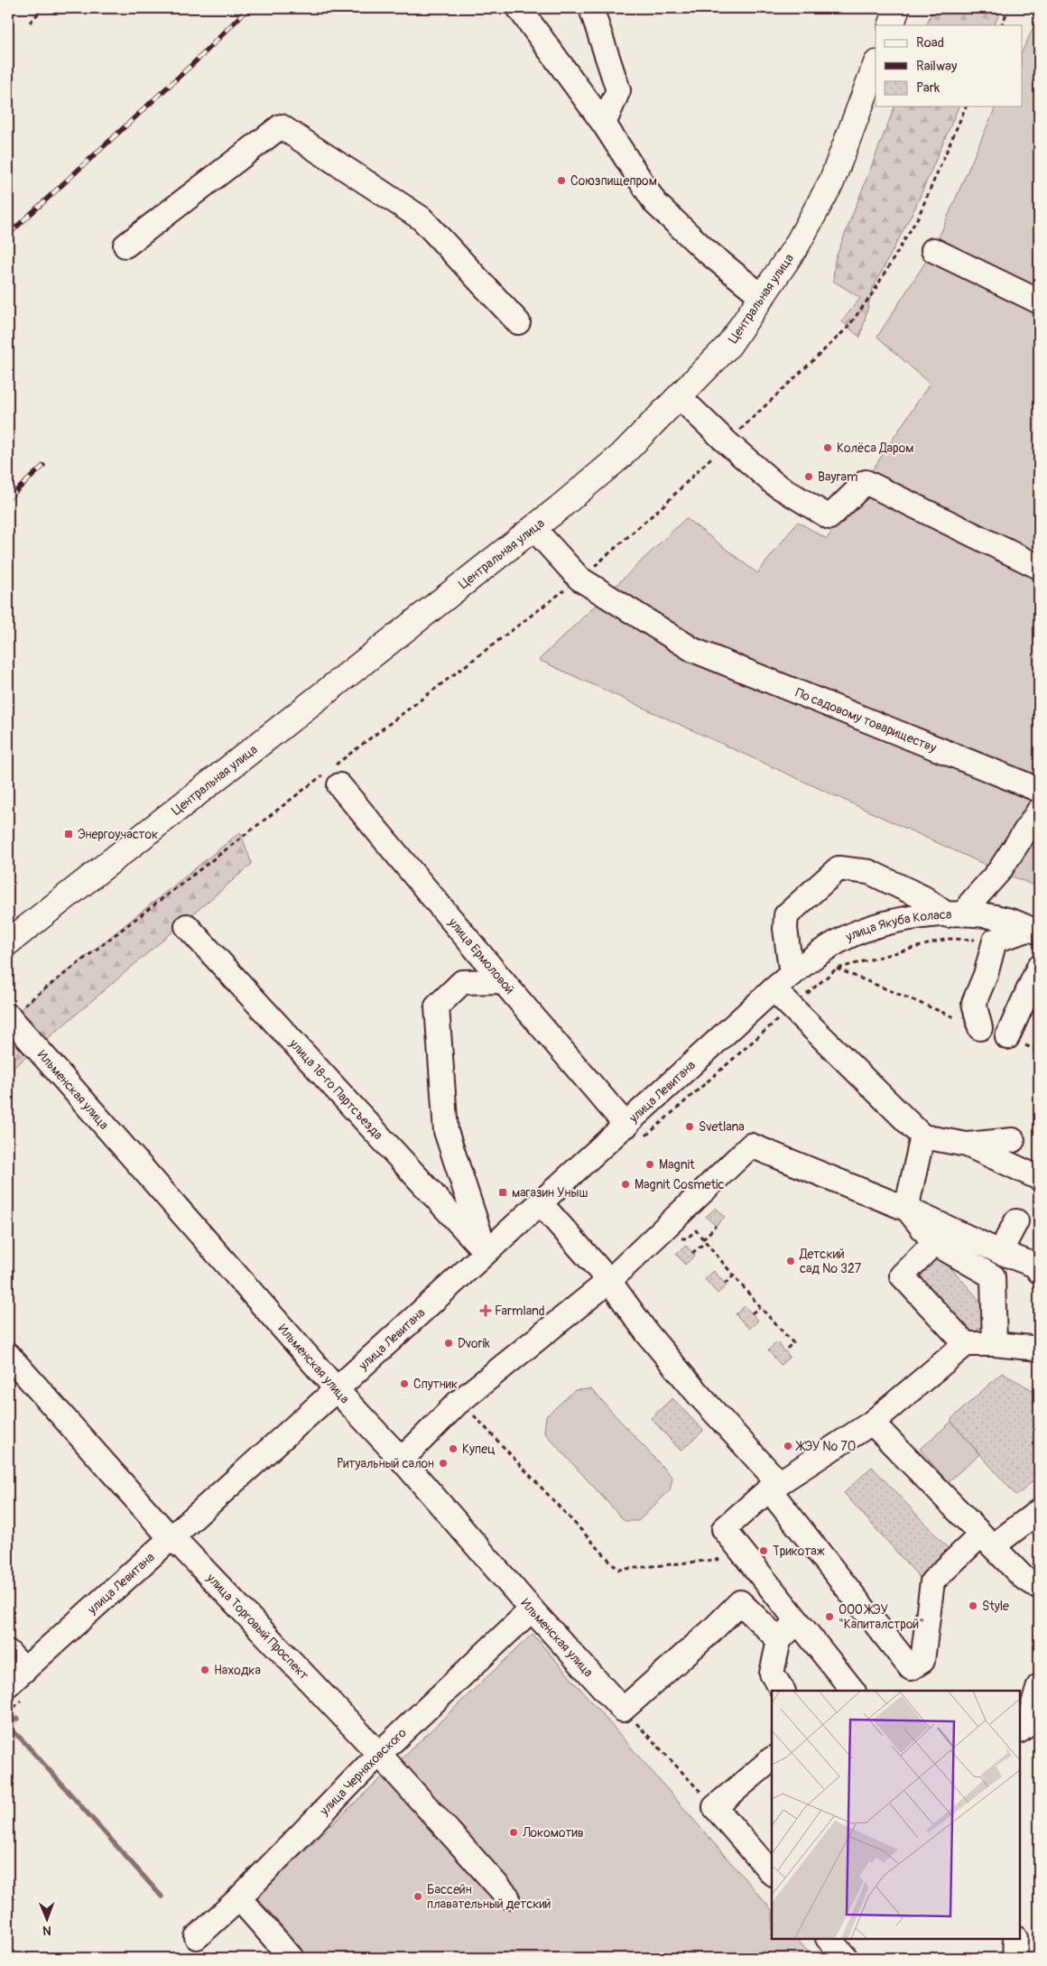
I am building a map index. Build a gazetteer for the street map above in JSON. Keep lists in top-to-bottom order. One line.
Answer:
{"streets":{"main road":["Центральная улица"],"street":["По садовому товариществу","улица Якуба Коласа","улица Ермоловой","Ильменская улица","улица 18-го Партсъезда","улица Левитана","улица Торговый Проспект","улица Черняховского"]},"crossings":[["Центральная улица","По садовому товариществу"],["улица Якуба Коласа","улица Левитана"],["улица Ермоловой","улица Левитана"],["Ильменская улица","улица Левитана"],["Ильменская улица","улица Черняховского"],["улица 18-го Партсъезда","улица Левитана"],["улица Левитана","улица Торговый Проспект"],["улица Торговый Проспект","улица Черняховского"]],"places":{"other":["Союзпищепром","Колёса Даром","Bayram","Svetlana","Magnit","Magnit Cosmetic","Детский сад № 327","Dvorik","Спутник","ЖЭУ № 70","Купец","Ритуальный салон","Трикотаж","Style","ООО ЖЭУ \"Капиталстрой\"","Находка","Локомотив","Бассейн плавательный детский"],"transit":["Энергоучасток","магазин Уныш"],"health":["Farmland"]},"legend":["Road","Railway","Park"],"north":"bottom"}
